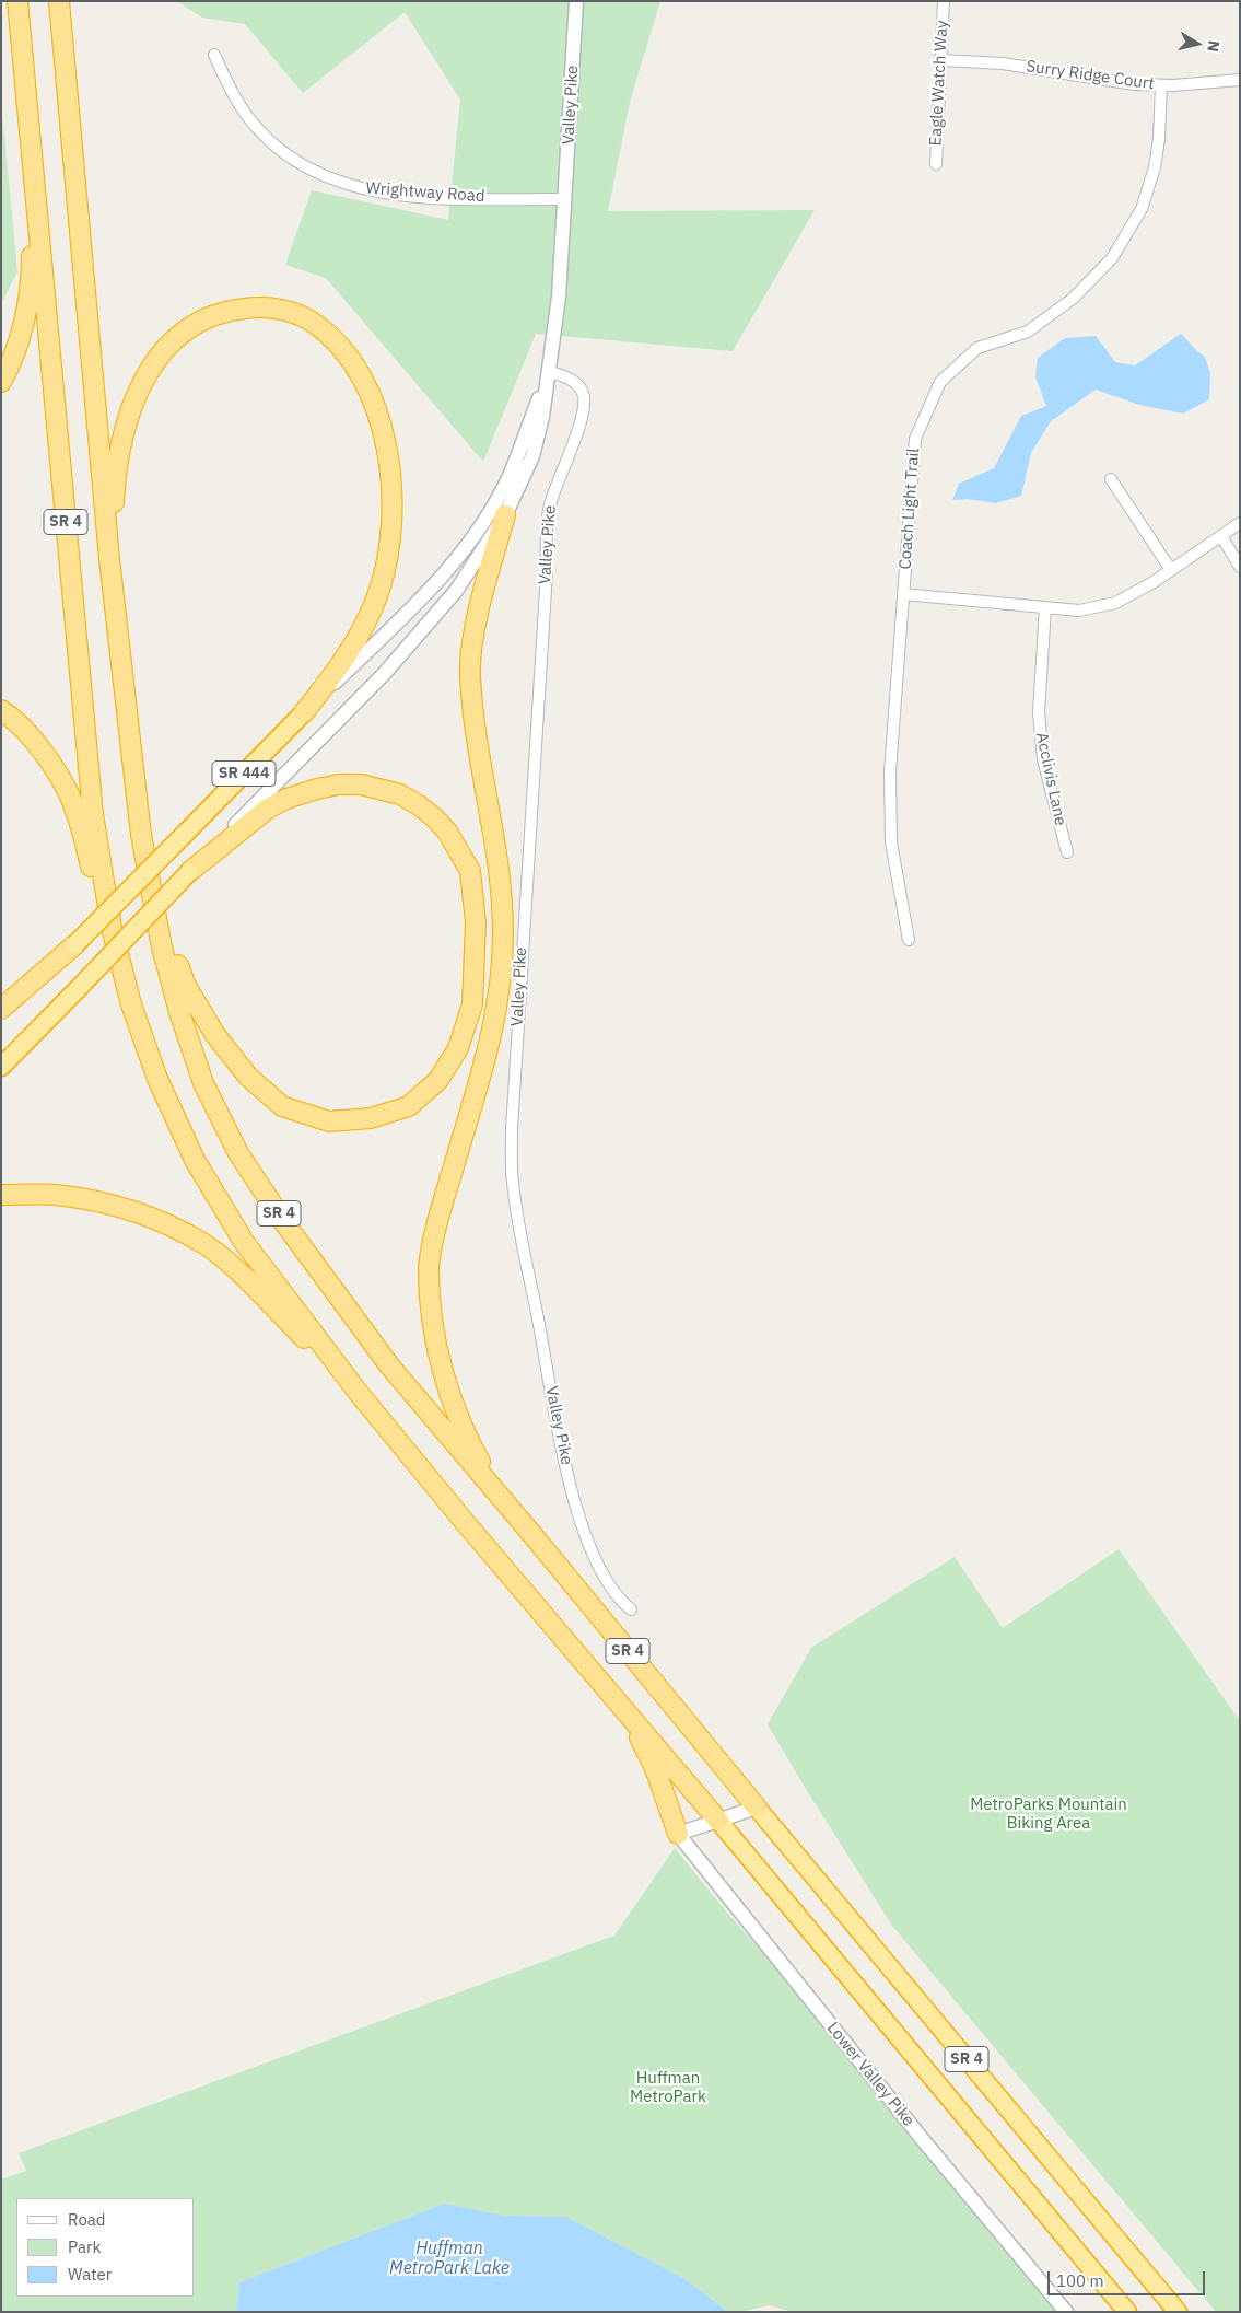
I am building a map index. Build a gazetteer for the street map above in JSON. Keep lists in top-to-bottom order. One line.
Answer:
{"streets":{"highway":["SR 4","SR 444"],"street":["Surry Ridge Court","Eagle Watch Way","Valley Pike","Wrightway Road","Coach Light Trail","Acclivis Lane","Lower Valley Pike"]},"crossings":[["Surry Ridge Court","Eagle Watch Way"],["Surry Ridge Court","Coach Light Trail"],["Valley Pike","Wrightway Road"],["Valley Pike","SR 444"]],"water":["Huffman MetroPark Lake"],"parks":["MetroParks Mountain Biking Area","Huffman MetroPark"],"legend":["Road","Park","Water"],"scale_bar":"100 m","north":"right"}
